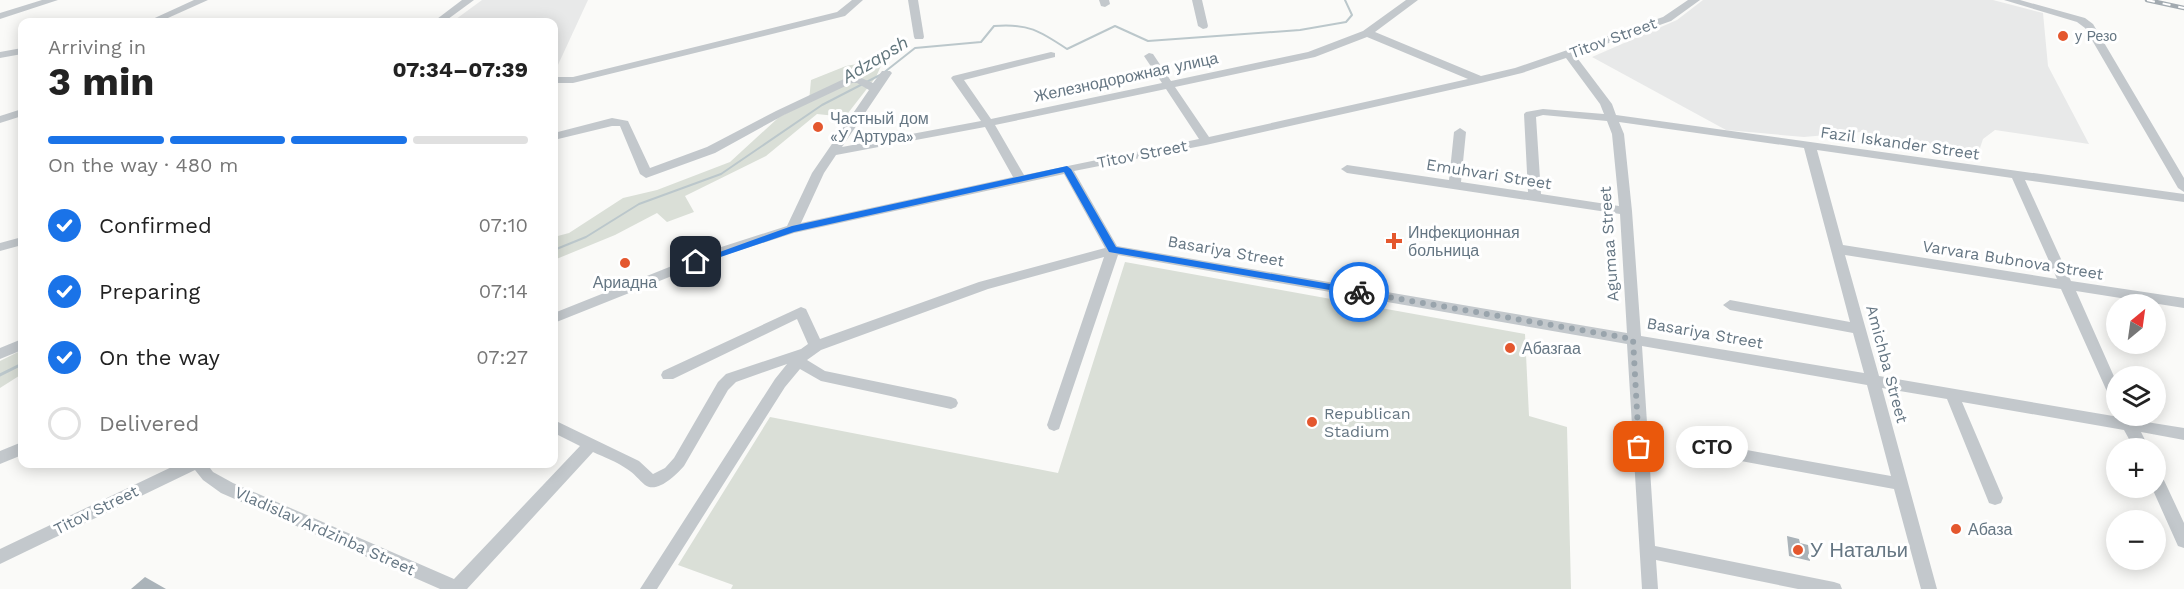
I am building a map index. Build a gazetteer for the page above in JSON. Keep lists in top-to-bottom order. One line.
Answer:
{"streets":{"street":["Titov Street","Железнодорожная улица","Fazil Iskander Street","Emuhvari Street","Agumaa Street","Basariya Street","Varvara Bubnova Street","Amichba Street","Vladislav Ardzinba Street"]},"crossings":[["Titov Street","Agumaa Street"],["Fazil Iskander Street","Emuhvari Street"],["Fazil Iskander Street","Agumaa Street"],["Fazil Iskander Street","Amichba Street"],["Emuhvari Street","Agumaa Street"],["Agumaa Street","Basariya Street"],["Basariya Street","Amichba Street"],["Varvara Bubnova Street","Amichba Street"]],"water":["Adzapsh"],"places":{"other":["у Резо","Частный дом «У Артура»","Ариадна","Абазгаа","Republican Stadium","СТО","Абаза","У Натальи"],"health":["Инфекционная больница"]},"north":"top right","page":{"heading":["3 min","Arriving in","07:34–07:39"],"bar":"On the way · 480 m","list":[["Confirmed","07:10"],["Preparing","07:14"],["On the way","07:27"],"Delivered"],"map_buttons":["+","−"],"bubble":"СТО"}}
